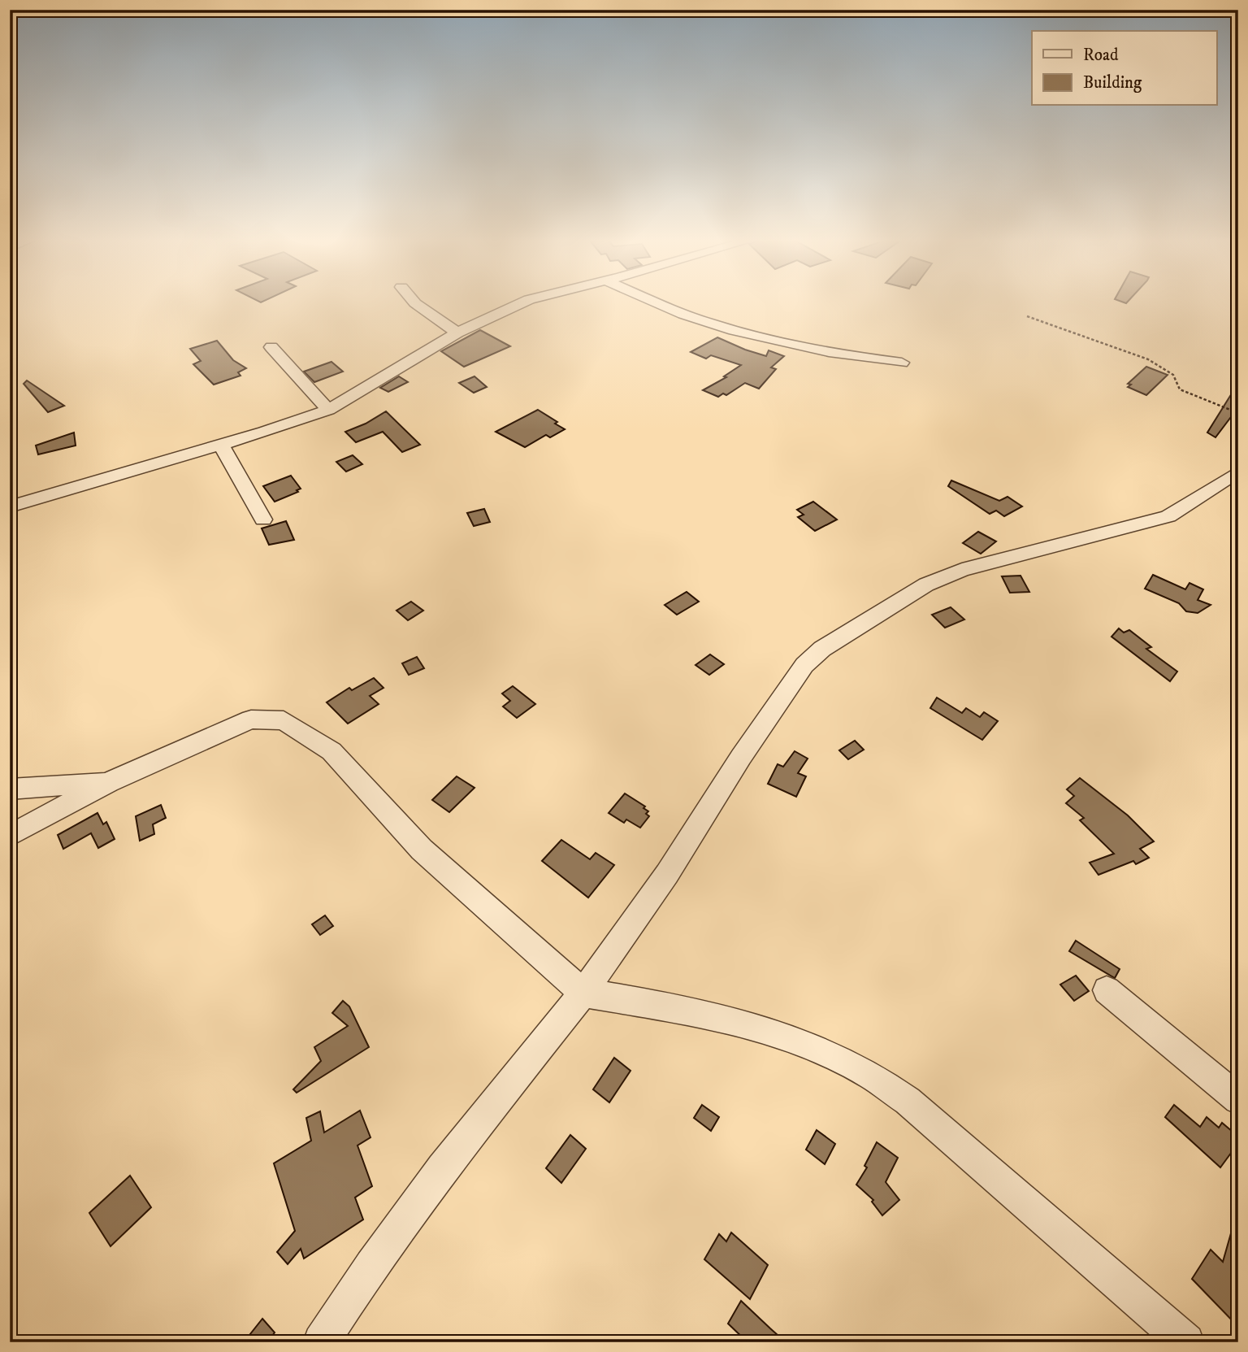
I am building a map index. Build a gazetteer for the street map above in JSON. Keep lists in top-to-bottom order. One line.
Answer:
{"legend":["Road","Building"]}
